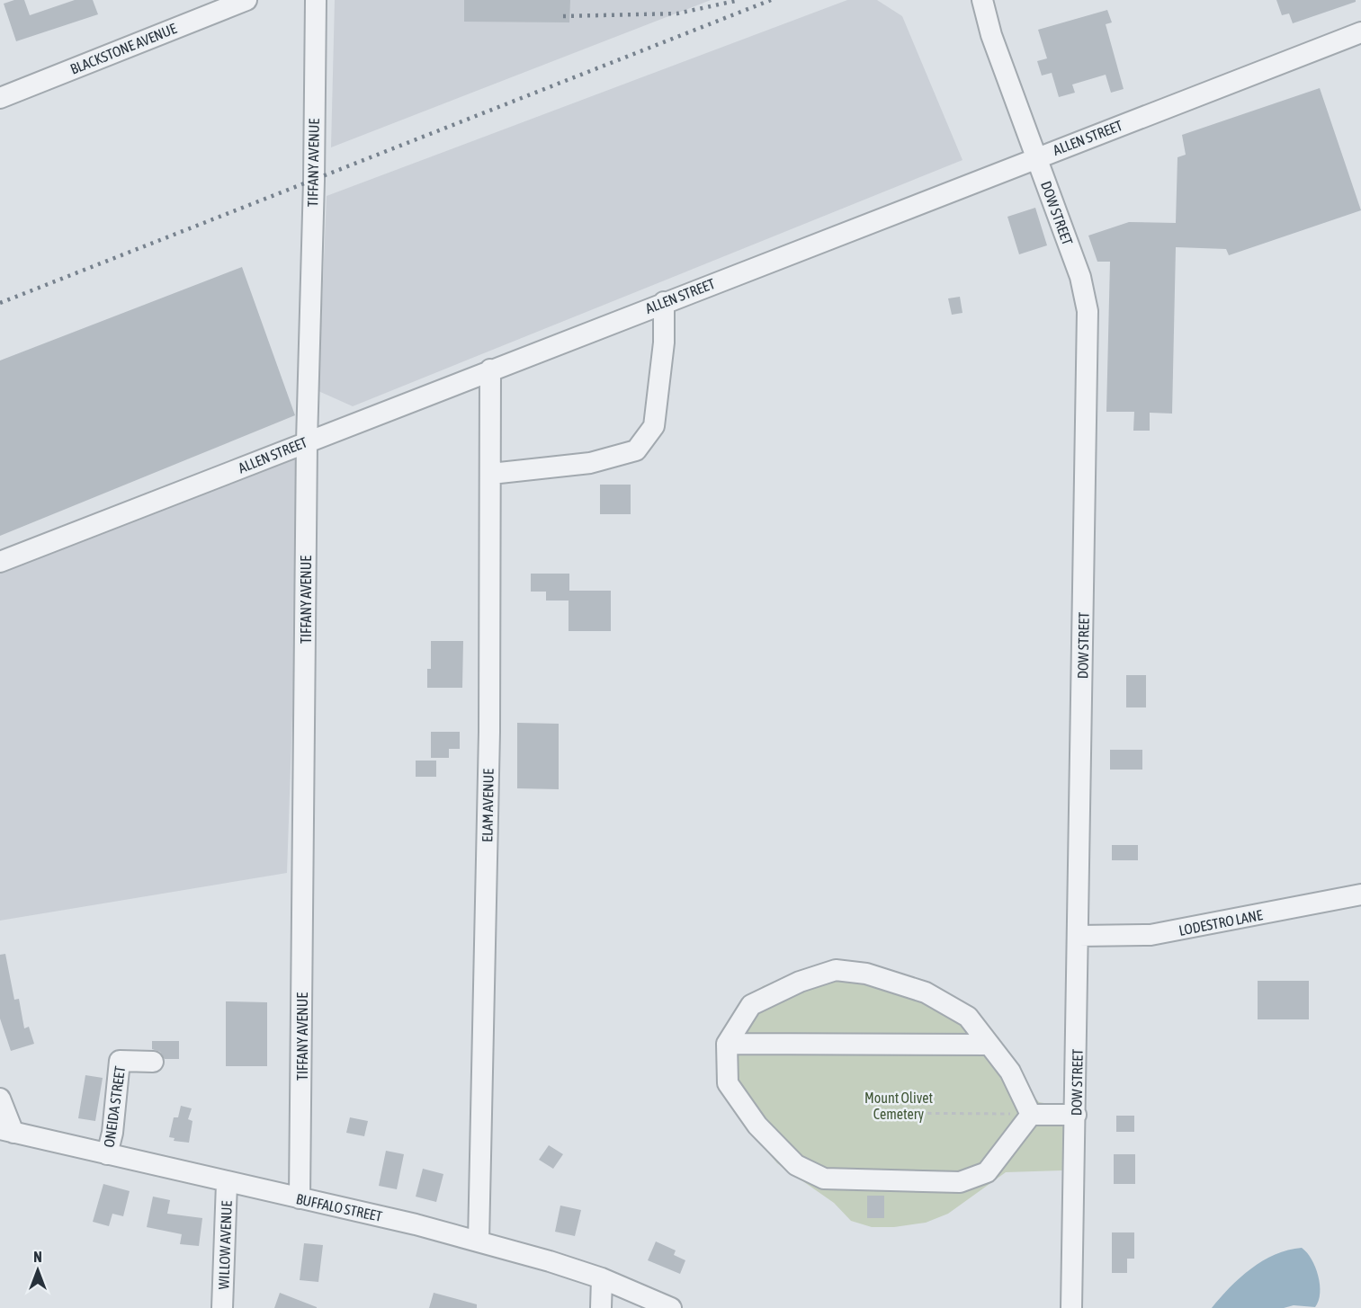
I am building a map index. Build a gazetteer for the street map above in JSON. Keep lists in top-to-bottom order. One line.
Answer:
{"streets":{"street":["BLACKSTONE AVENUE","ALLEN STREET","TIFFANY AVENUE","DOW STREET","ELAM AVENUE","LODESTRO LANE","ONEIDA STREET","BUFFALO STREET","WILLOW AVENUE"]},"crossings":[["ALLEN STREET","TIFFANY AVENUE"],["ALLEN STREET","DOW STREET"],["ALLEN STREET","ELAM AVENUE"],["TIFFANY AVENUE","BUFFALO STREET"],["DOW STREET","LODESTRO LANE"],["ELAM AVENUE","BUFFALO STREET"],["ONEIDA STREET","BUFFALO STREET"],["BUFFALO STREET","WILLOW AVENUE"]],"parks":["Mount Olivet Cemetery"],"north":"top"}
